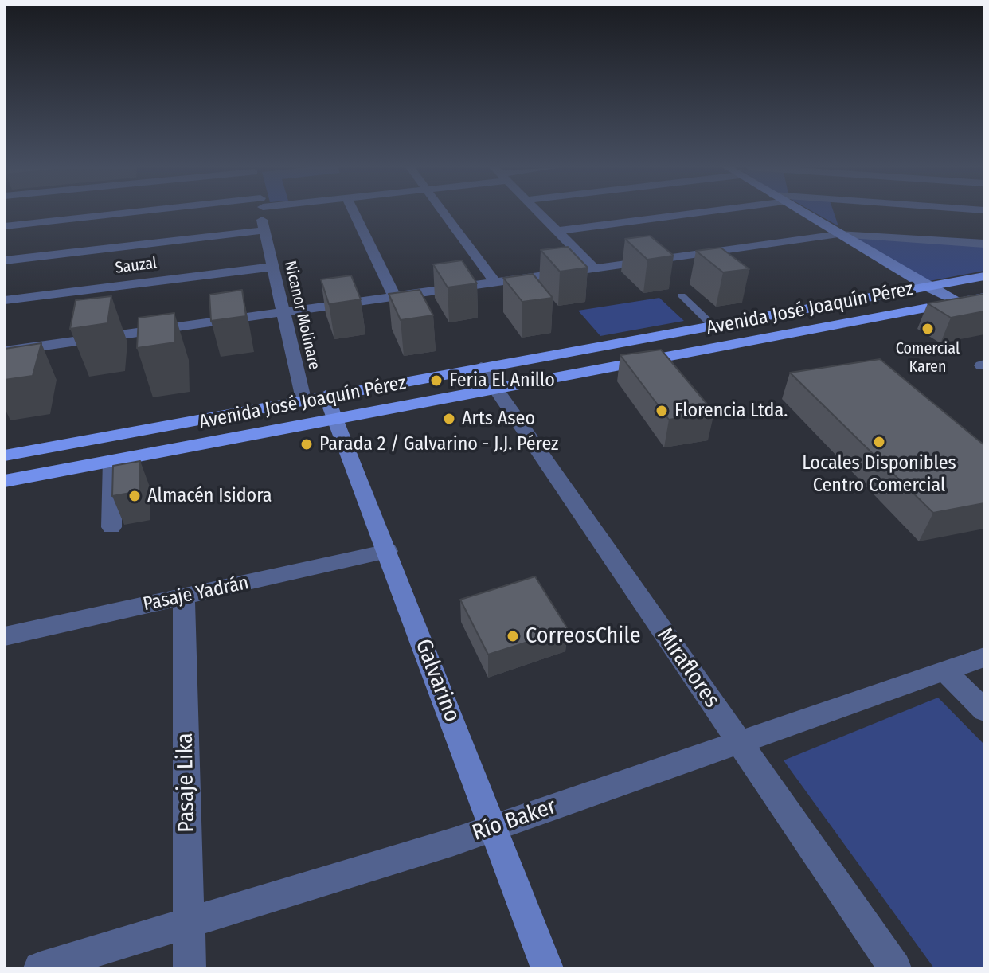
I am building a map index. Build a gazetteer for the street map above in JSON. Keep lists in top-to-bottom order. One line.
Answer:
{"streets":{"main road":["Avenida José Joaquín Pérez"],"street":["Sauzal","Nicanor Molinare","Pasaje Yadrán","Miraflores","Galvarino","Pasaje Lika","Río Baker"]},"crossings":[["Sauzal","Nicanor Molinare"],["Avenida José Joaquín Pérez","Nicanor Molinare"],["Avenida José Joaquín Pérez","Miraflores"],["Avenida José Joaquín Pérez","Galvarino"],["Pasaje Yadrán","Galvarino"],["Pasaje Yadrán","Pasaje Lika"],["Miraflores","Río Baker"],["Galvarino","Río Baker"],["Pasaje Lika","Río Baker"]],"places":["Comercial Karen","Feria El Anillo","Florencia Ltda.","Arts Aseo","Locales Disponibles Centro Comercial","Parada 2 / Galvarino - J.J. Pérez","Almacén Isidora","CorreosChile"]}
